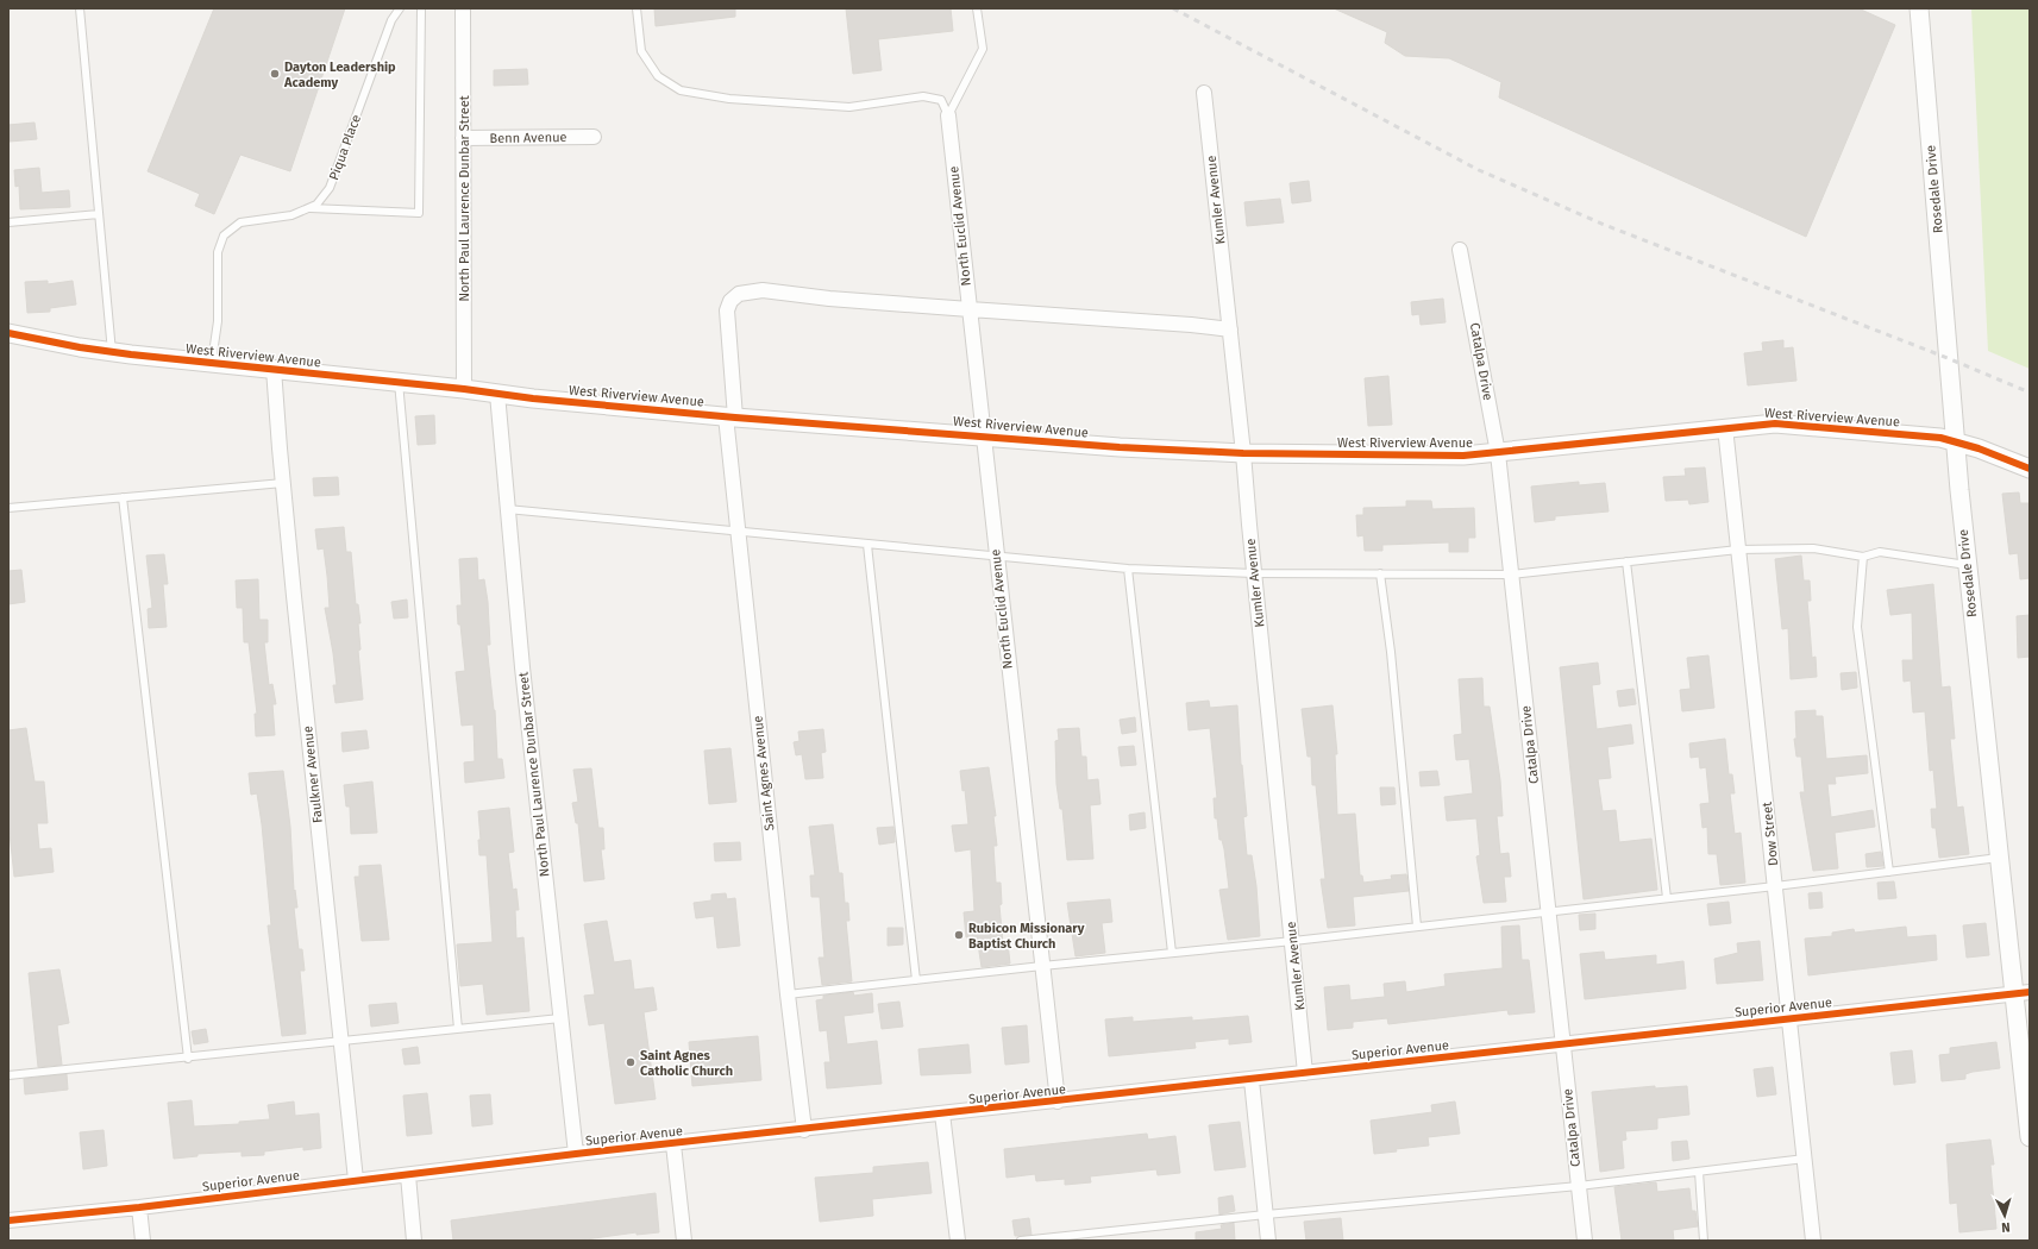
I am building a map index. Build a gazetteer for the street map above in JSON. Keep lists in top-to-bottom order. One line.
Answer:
{"streets":{"street":["Benn Avenue","Rosedale Drive","North Paul Laurence Dunbar Street","Kumler Avenue","North Euclid Avenue","West Riverview Avenue","Catalpa Drive","Saint Agnes Avenue","Faulkner Avenue","Dow Street","Superior Avenue"],"lane":["Piqua Place"]},"crossings":[["Benn Avenue","North Paul Laurence Dunbar Street"],["Piqua Place","West Riverview Avenue"],["Rosedale Drive","West Riverview Avenue"],["Rosedale Drive","Superior Avenue"],["North Paul Laurence Dunbar Street","West Riverview Avenue"],["North Paul Laurence Dunbar Street","Superior Avenue"],["Kumler Avenue","West Riverview Avenue"],["Kumler Avenue","Saint Agnes Avenue"],["Kumler Avenue","Superior Avenue"],["North Euclid Avenue","West Riverview Avenue"],["North Euclid Avenue","Saint Agnes Avenue"],["North Euclid Avenue","Superior Avenue"],["West Riverview Avenue","Catalpa Drive"],["West Riverview Avenue","Saint Agnes Avenue"],["West Riverview Avenue","Faulkner Avenue"],["West Riverview Avenue","Dow Street"],["Catalpa Drive","Superior Avenue"],["Saint Agnes Avenue","Superior Avenue"],["Faulkner Avenue","Superior Avenue"],["Dow Street","Superior Avenue"]],"places":["Dayton Leadership Academy","Rubicon Missionary Baptist Church","Saint Agnes Catholic Church"],"north":"bottom"}
